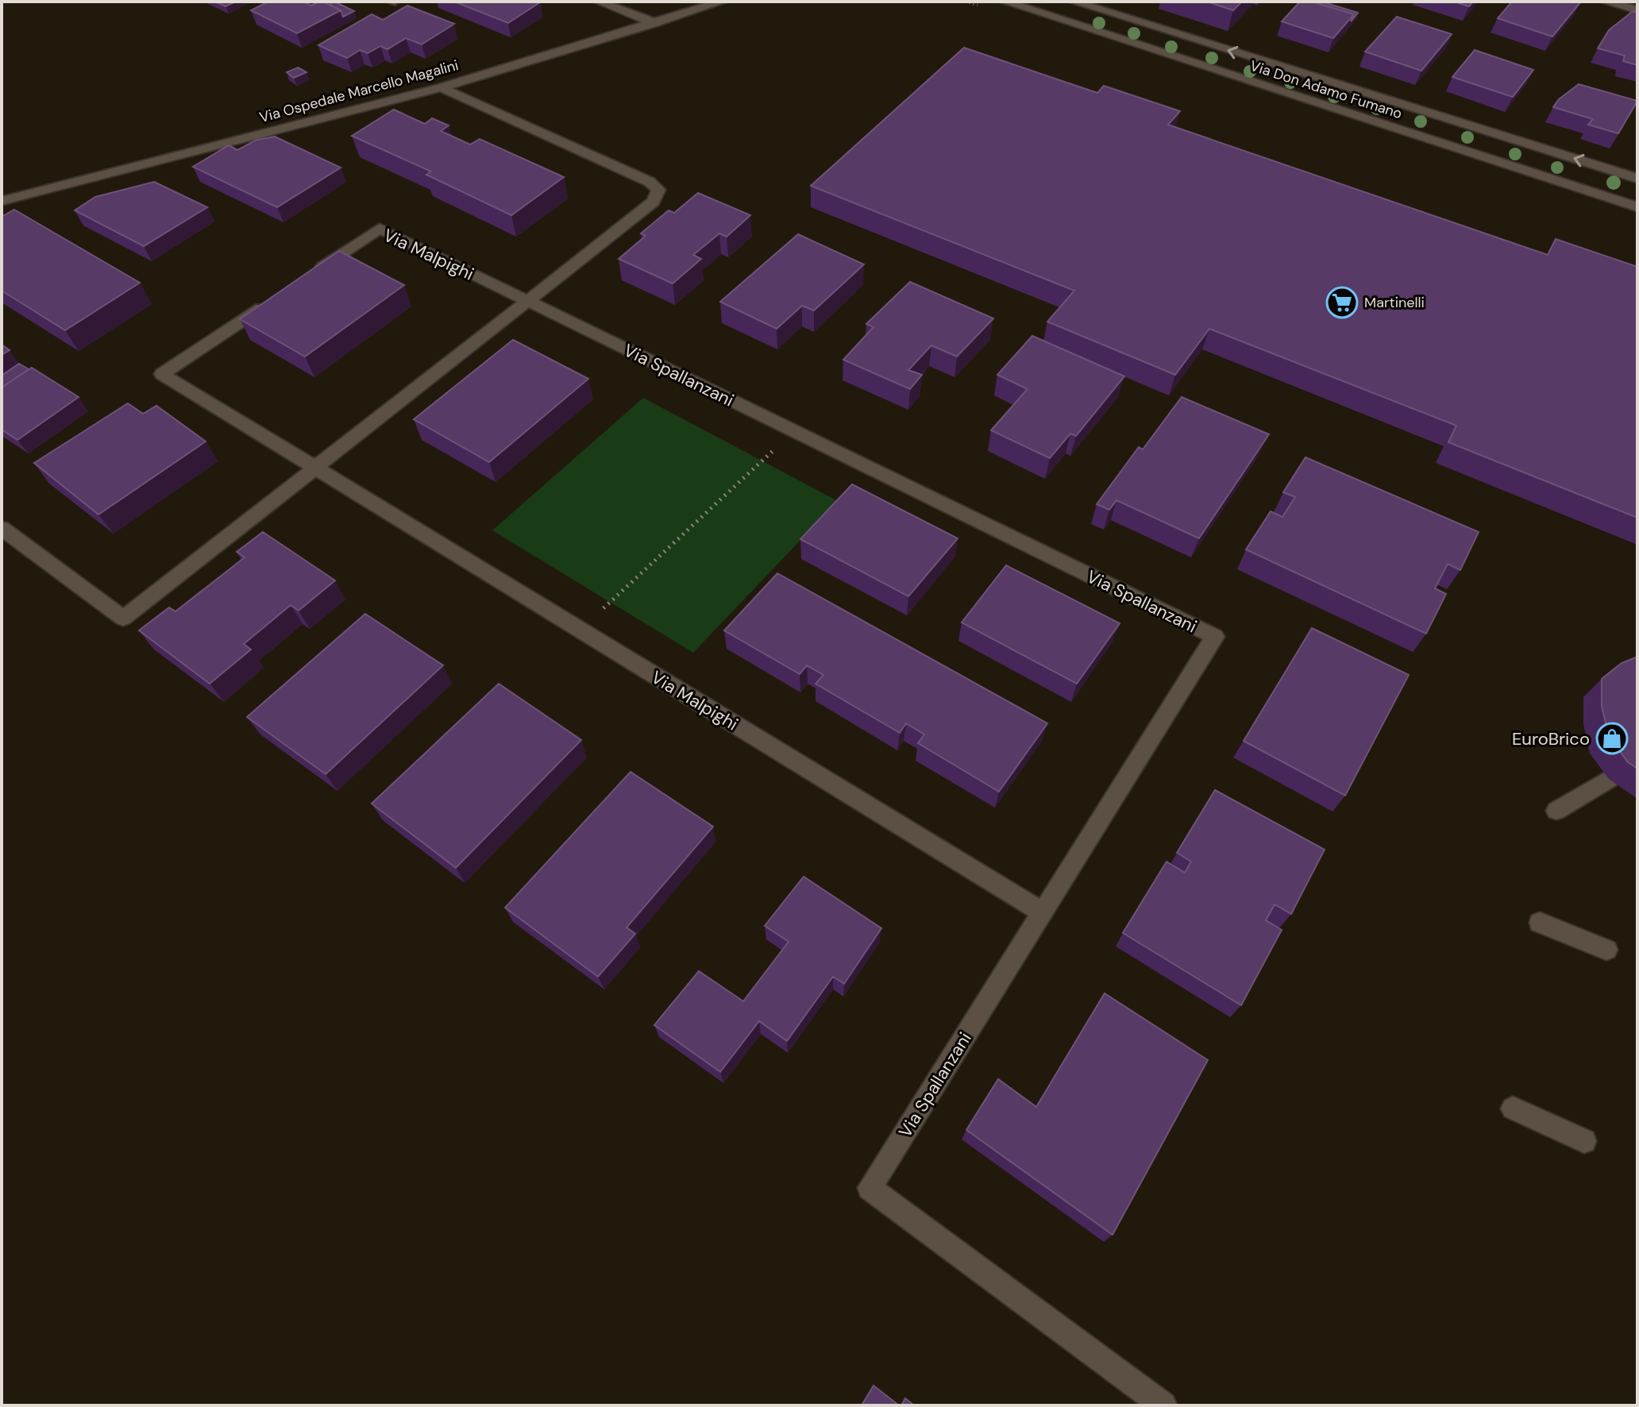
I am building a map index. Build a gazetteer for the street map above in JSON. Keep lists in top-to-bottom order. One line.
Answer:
{"streets":{"street":["Via Don Adamo Fumano","Via Ospedale Marcello Magalini","Via Malpighi","Via Spallanzani"]},"crossings":[["Via Malpighi","Via Spallanzani"]],"places":{"supermarket":["Martinelli"],"shop":["EuroBrico"]}}
